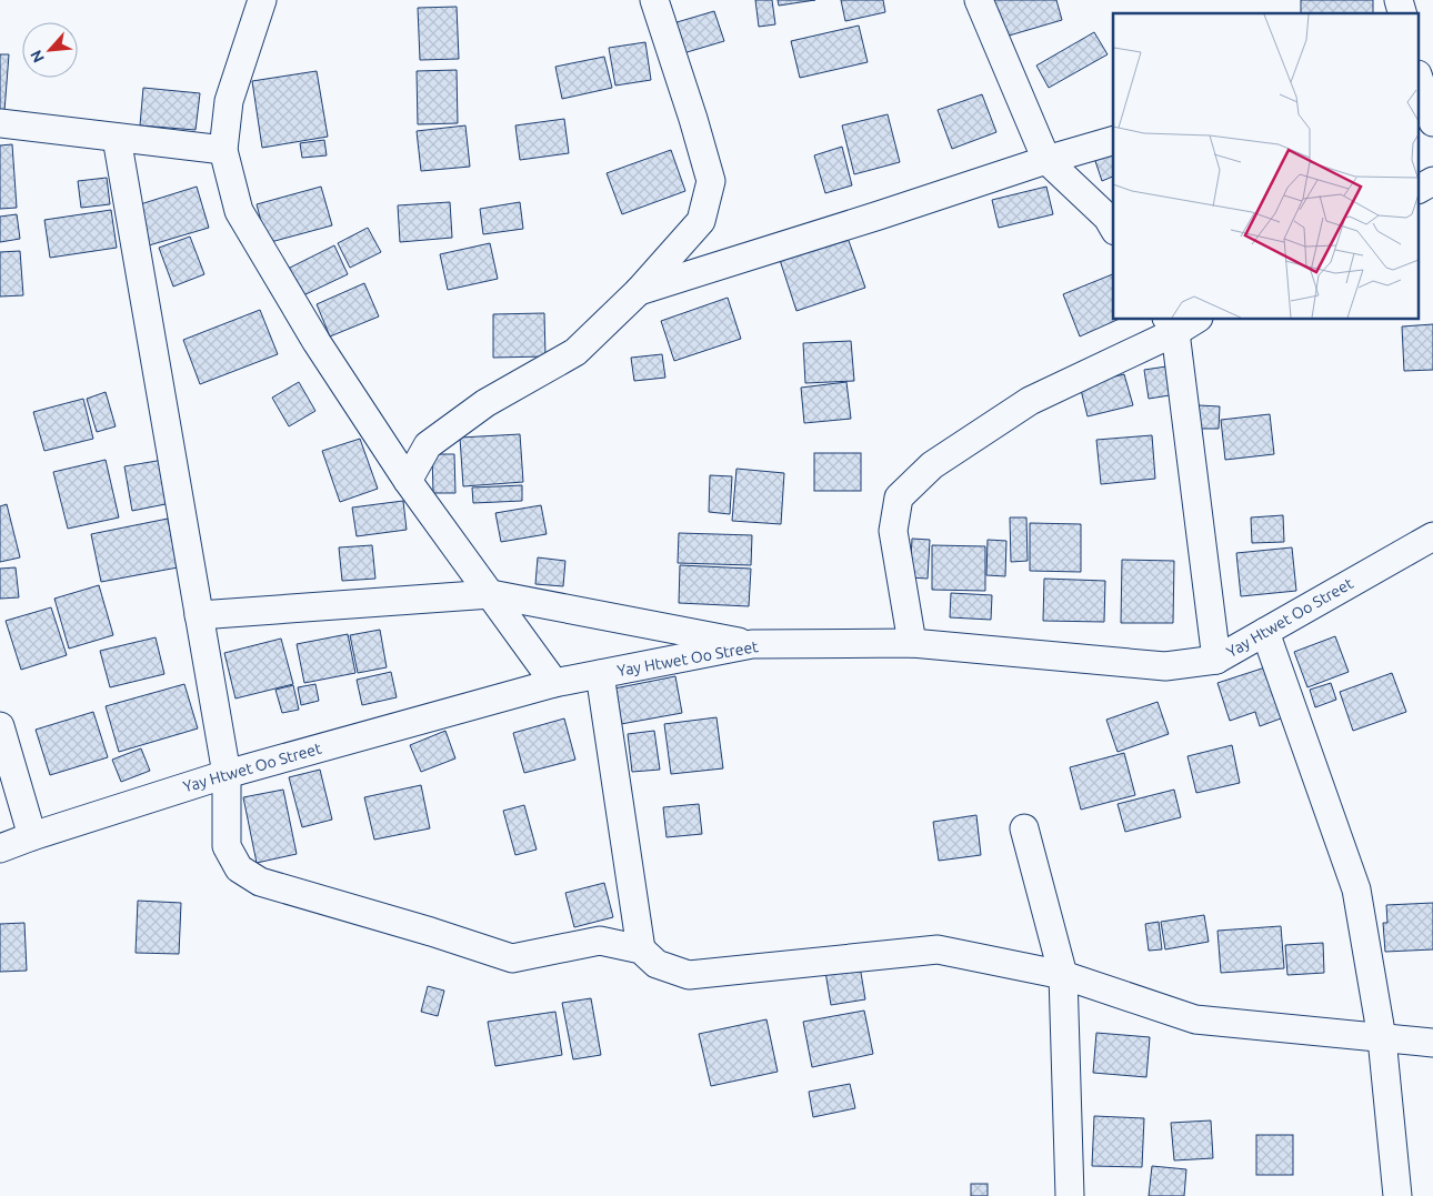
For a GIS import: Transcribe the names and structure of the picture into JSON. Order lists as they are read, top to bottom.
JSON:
{
  "streets": {
    "street": ["Yay Htwet Oo Street"]
  },
  "north": "bottom left"
}
